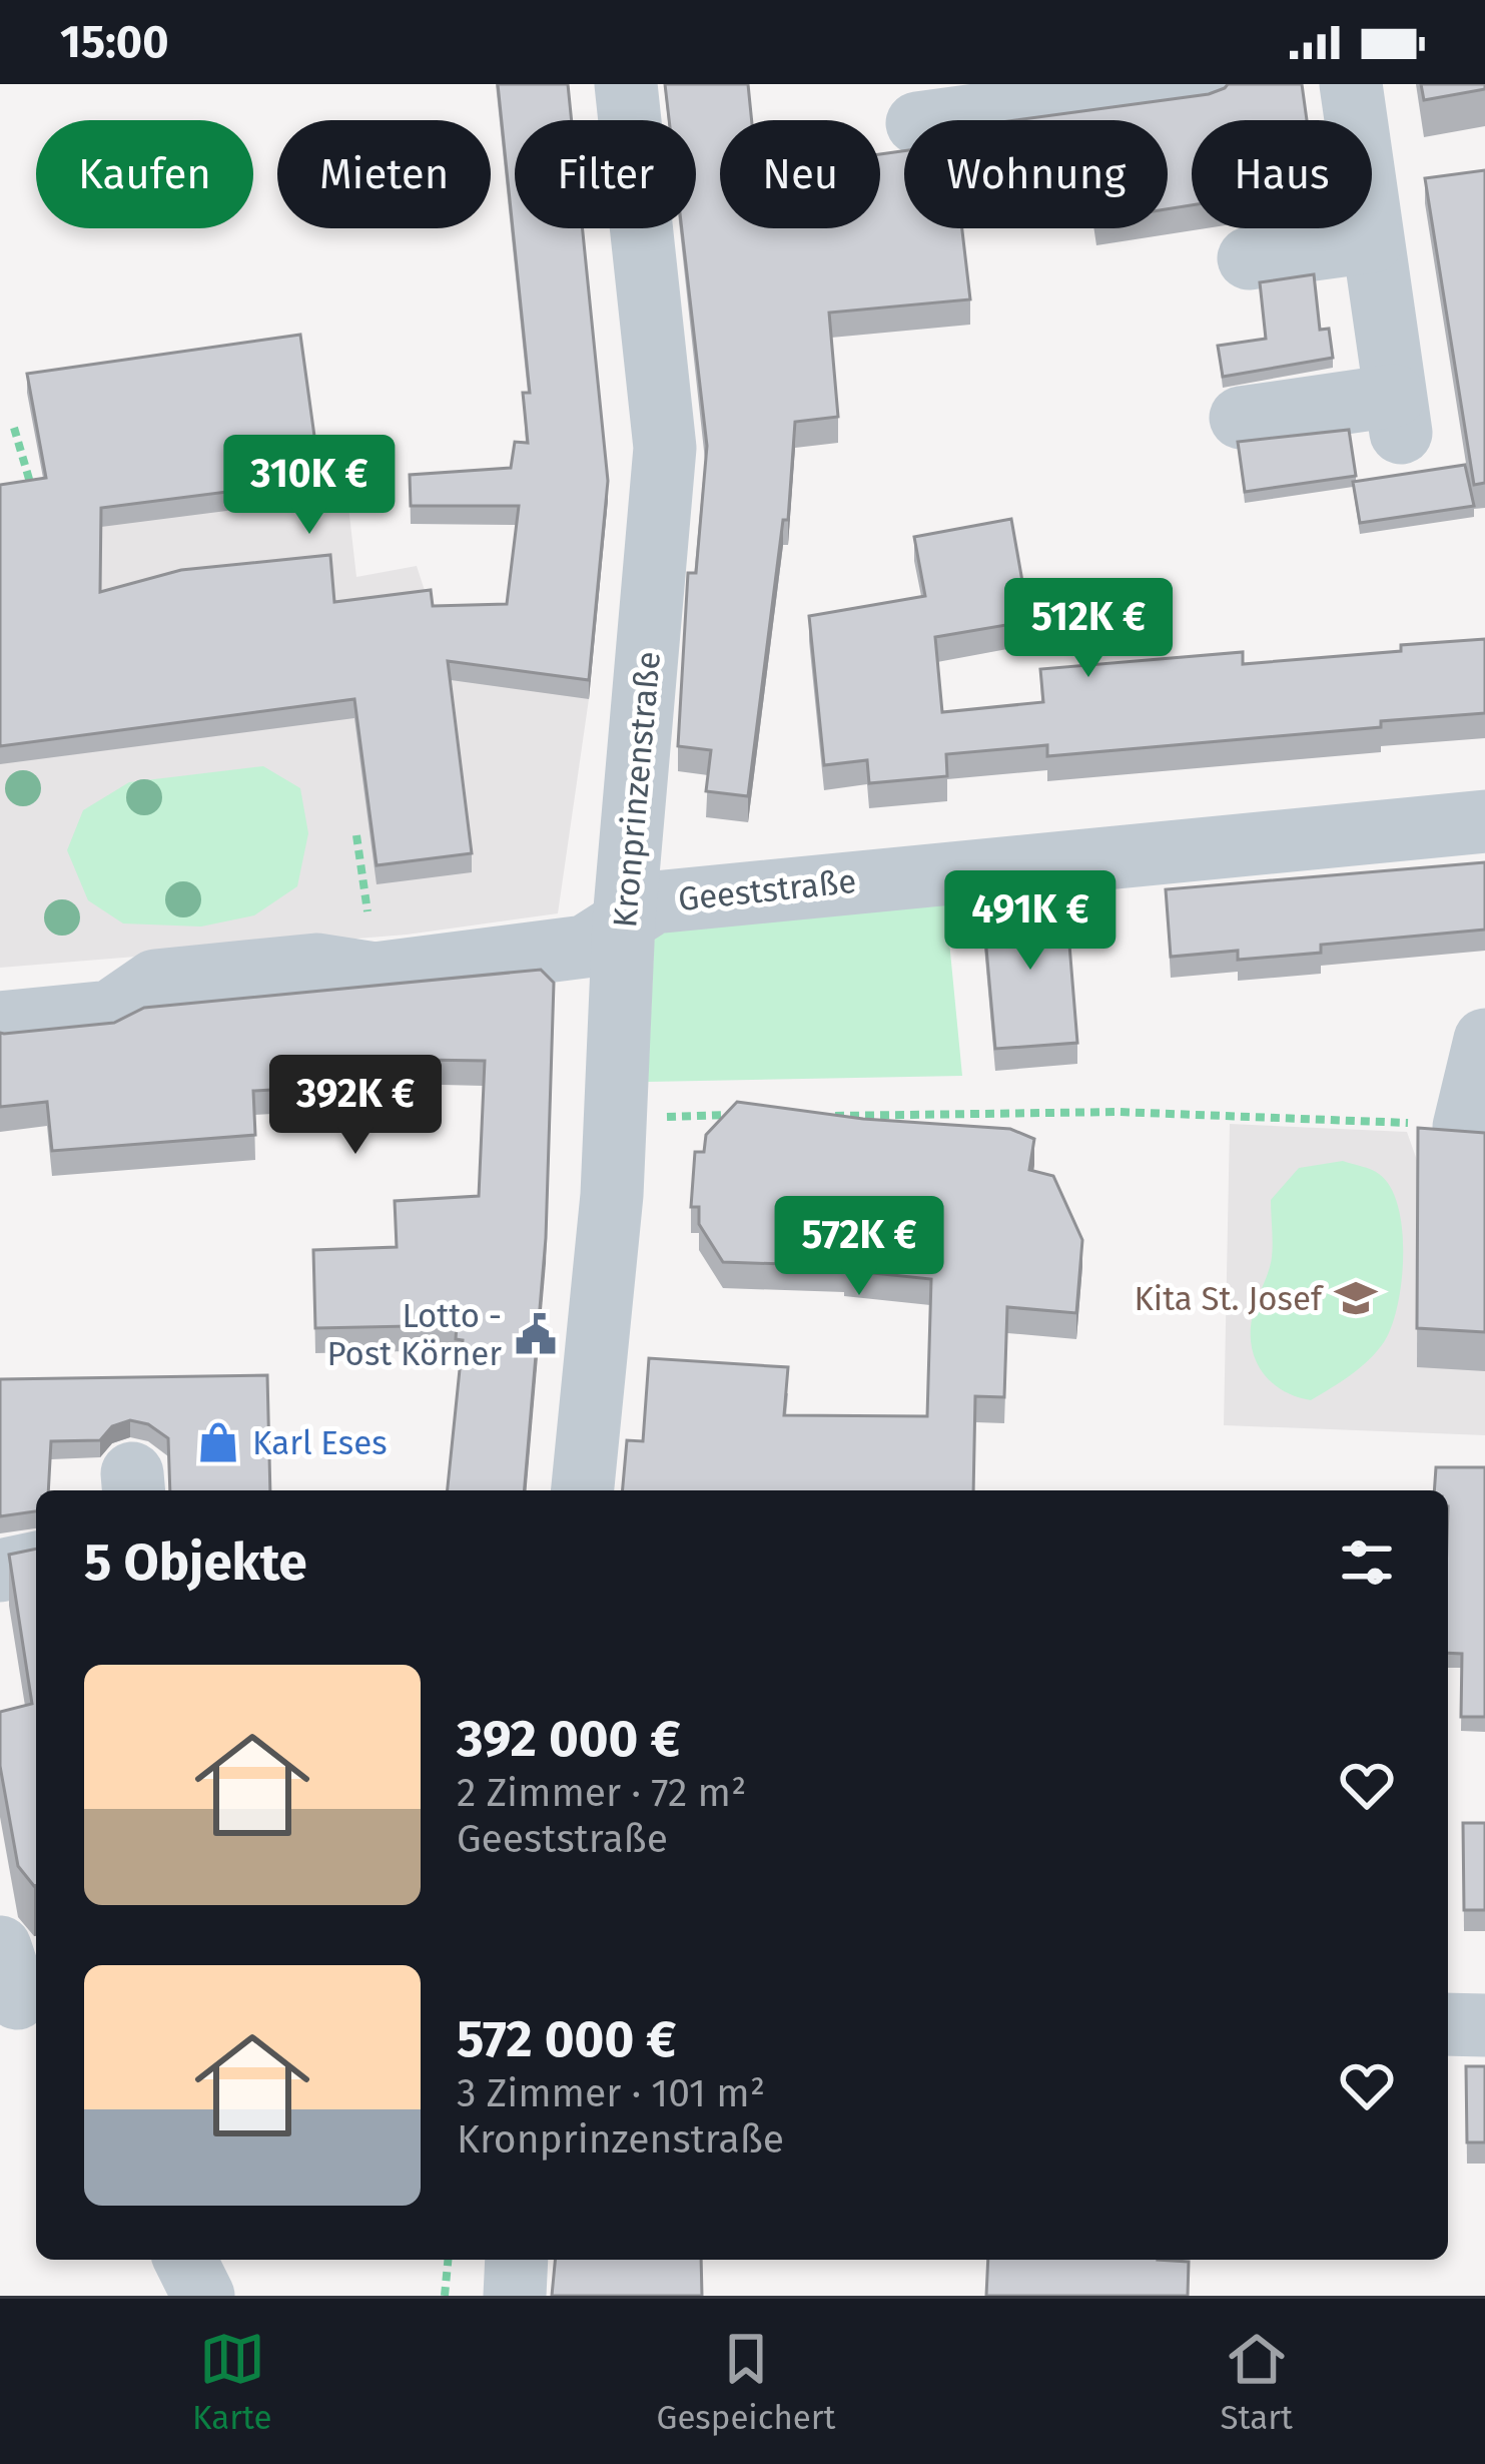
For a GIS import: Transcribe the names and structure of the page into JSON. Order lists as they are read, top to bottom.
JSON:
{
  "streets": {
    "street": ["Kronprinzenstraße", "Geeststraße"]
  },
  "crossings": [
    ["Kronprinzenstraße", "Geeststraße"]
  ],
  "places": {
    "school or university": ["Kita St. Josef"],
    "public building": ["Lotto - Post Körner"],
    "shop": ["Karl Eses"]
  },
  "page": {
    "status": "15:00",
    "chip": [
      "Kaufen",
      "Mieten",
      "Filter",
      "Neu",
      "Wohnung",
      "Haus"
    ],
    "price": [
      "310K €",
      "512K €",
      "491K €",
      "392K €",
      "572K €"
    ],
    "heading": "5 Objekte",
    "list": [
      {
        "name": "392 000 €",
        "note": "2 Zimmer · 72 m² · Geeststraße"
      },
      {
        "name": "572 000 €",
        "note": "3 Zimmer · 101 m² · Kronprinzenstraße"
      }
    ],
    "tabs": ["Karte", "Gespeichert", "Start"]
  }
}
